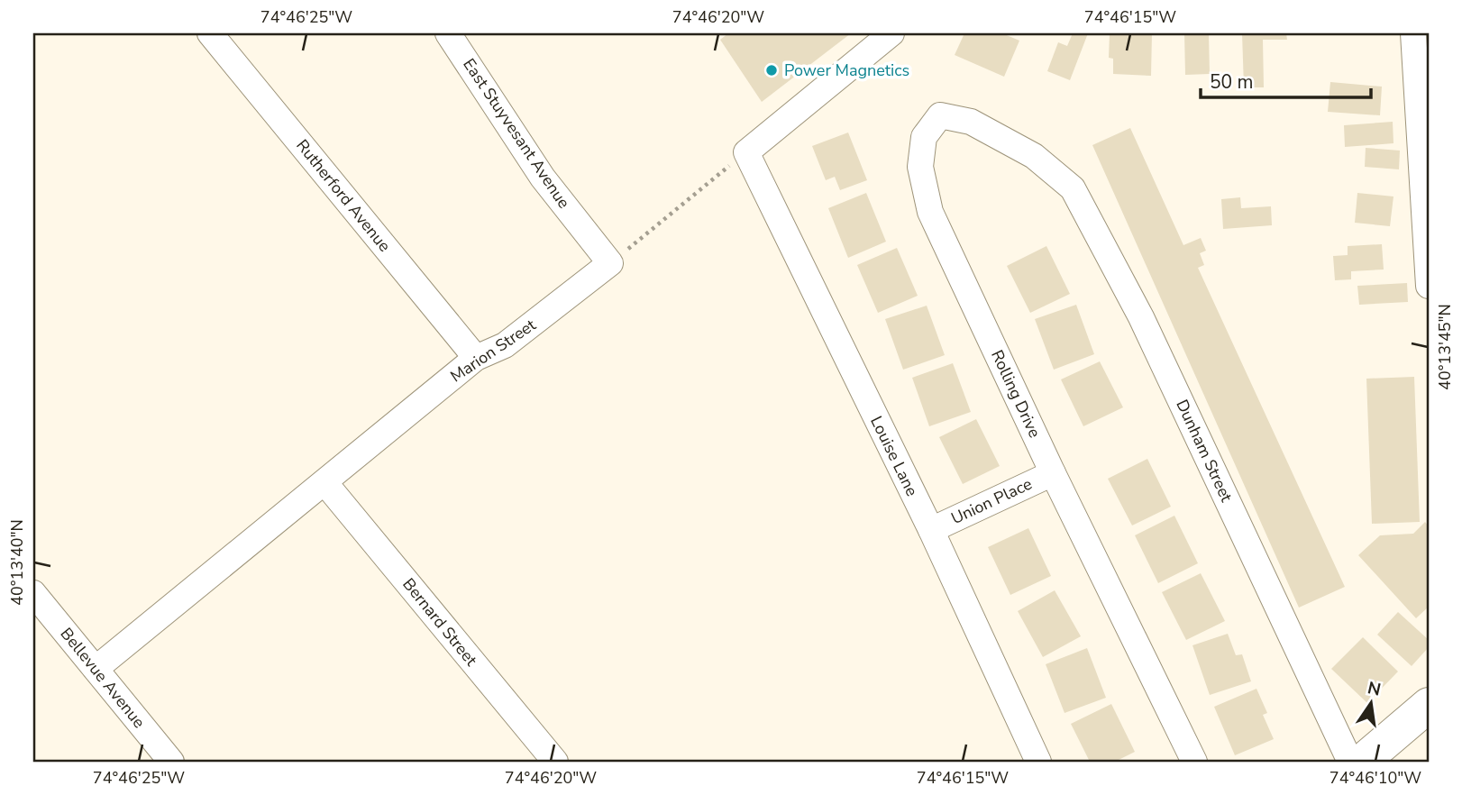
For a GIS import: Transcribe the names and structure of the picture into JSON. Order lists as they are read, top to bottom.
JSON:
{
  "streets": {
    "street": [
      "East Stuyvesant Avenue",
      "Rutherford Avenue",
      "Marion Street",
      "Rolling Drive",
      "Dunham Street",
      "Louise Lane",
      "Union Place",
      "Bernard Street",
      "Bellevue Avenue"
    ]
  },
  "crossings": [
    ["East Stuyvesant Avenue", "Marion Street"],
    ["Rutherford Avenue", "Marion Street"],
    ["Marion Street", "Bernard Street"],
    ["Marion Street", "Bellevue Avenue"],
    ["Rolling Drive", "Dunham Street"],
    ["Rolling Drive", "Union Place"],
    ["Louise Lane", "Union Place"]
  ],
  "places": ["Power Magnetics"],
  "scale_bar": "50 m",
  "north": "top",
  "coordinates": [
    "74°46'25\"W",
    "74°46'20\"W",
    "74°46'15\"W",
    "40°13'45\"N",
    "40°13'40\"N",
    "74°46'10\"W"
  ]
}
